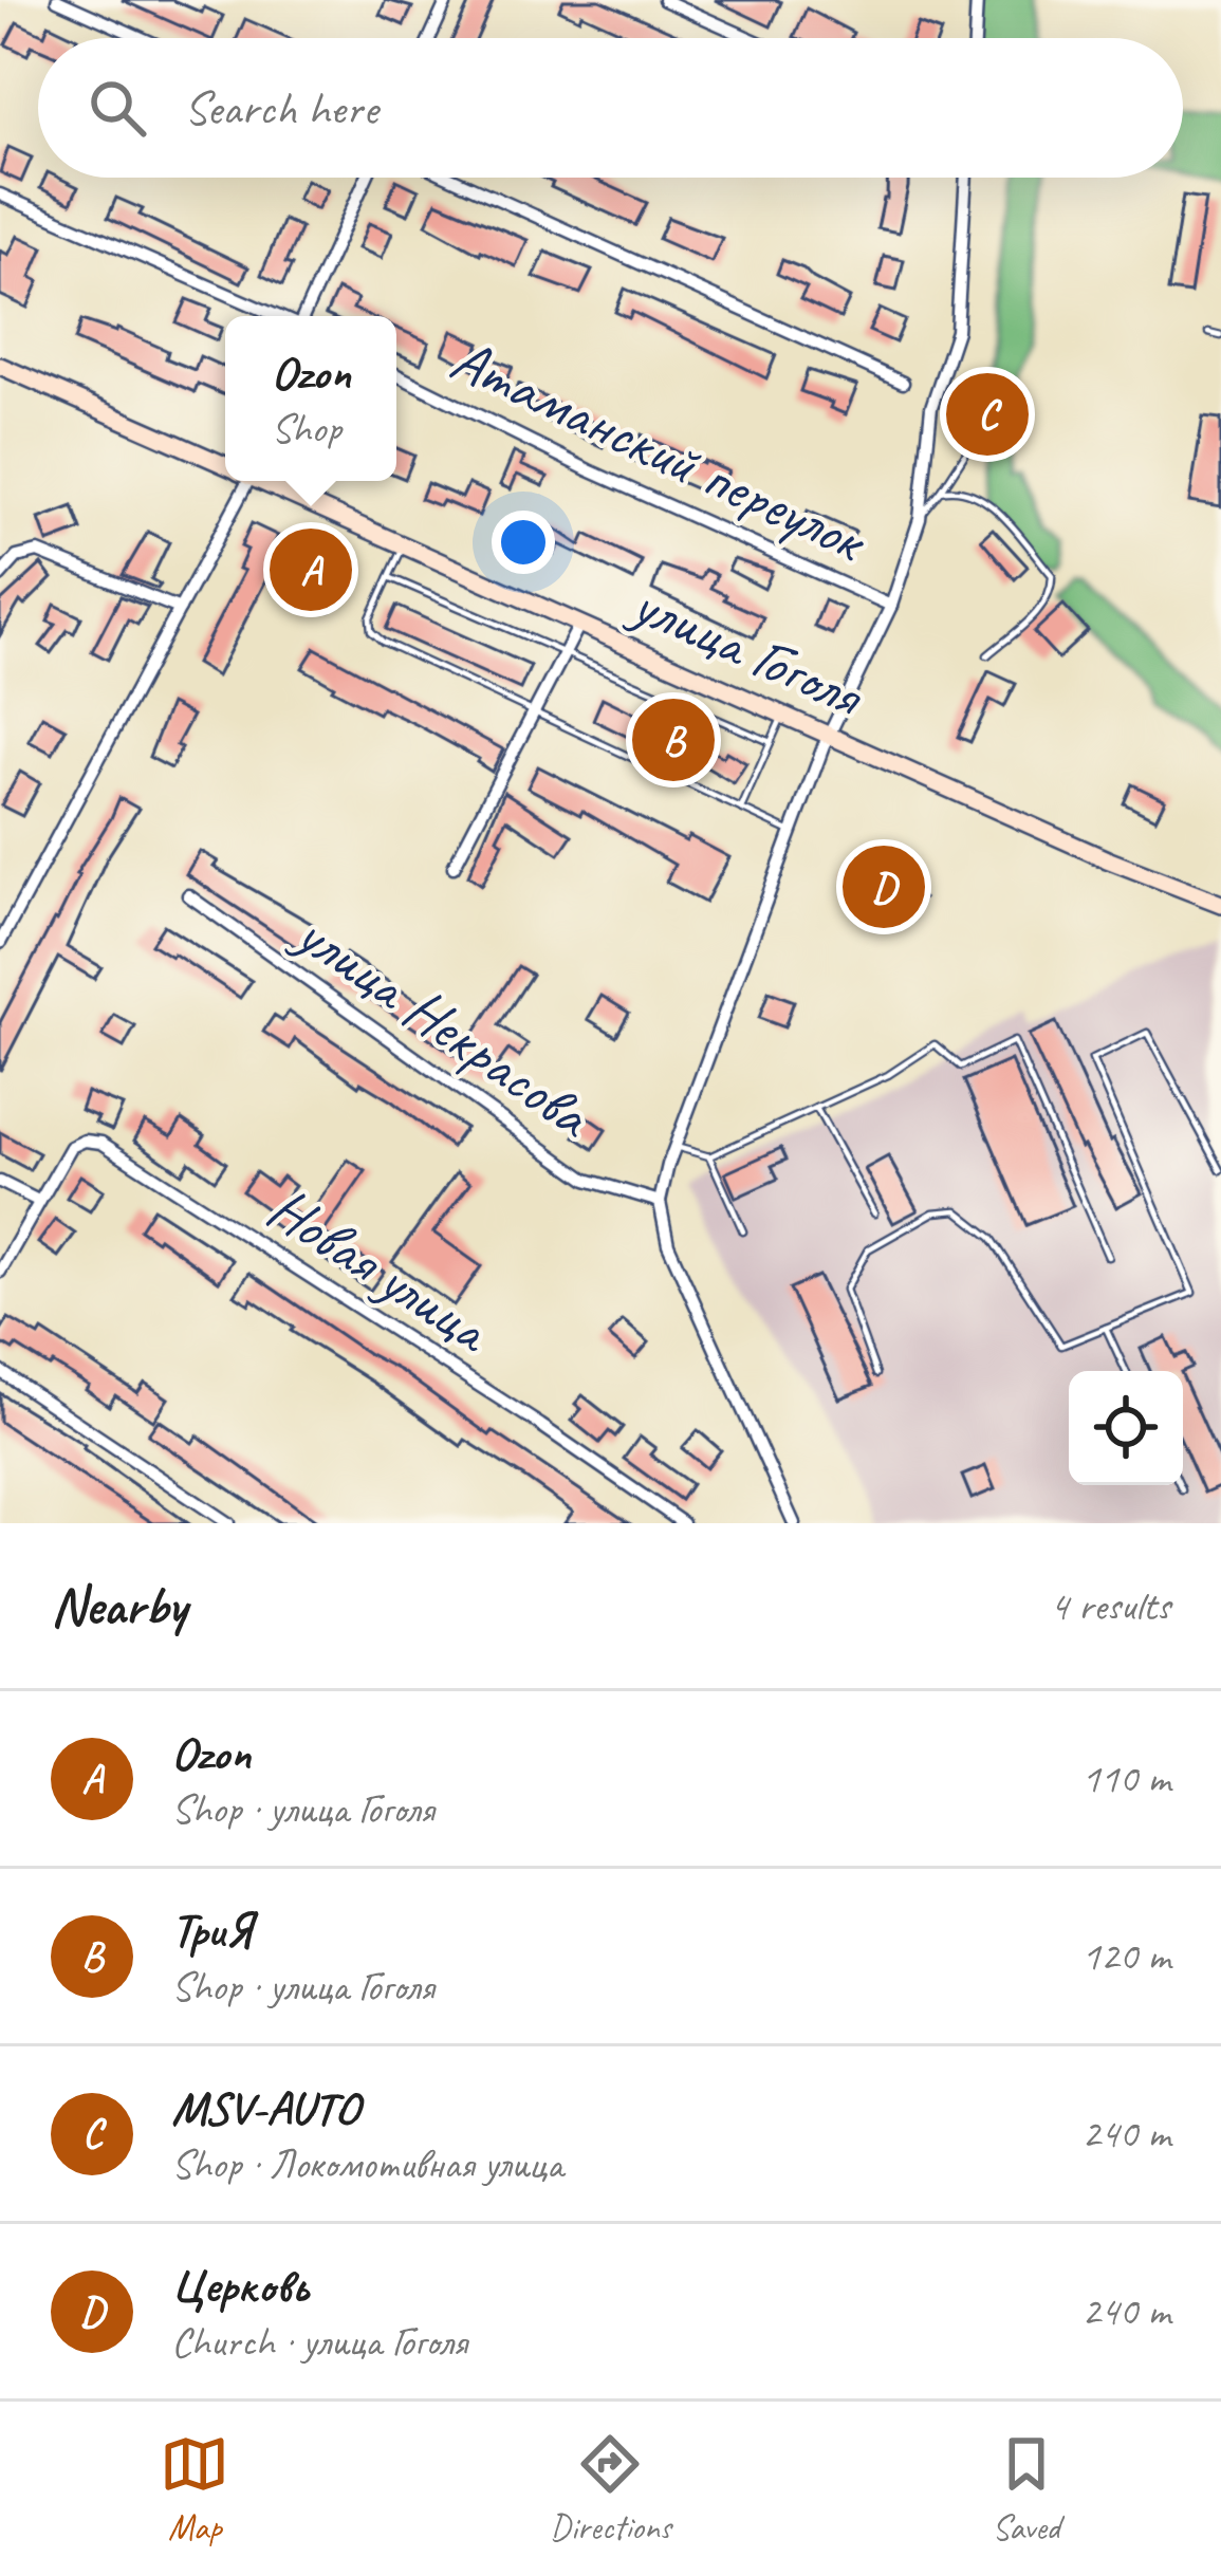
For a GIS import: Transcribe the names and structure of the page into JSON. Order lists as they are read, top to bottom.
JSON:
{
  "streets": {
    "main road": ["улица Гоголя"],
    "street": ["Атаманский переулок", "улица Некрасова", "Новая улица"]
  },
  "page": {
    "search": "Search here",
    "popup": ["Ozon", "Shop"],
    "pins": [
      "C",
      "A",
      "B",
      "D"
    ],
    "heading": ["Nearby", "4 results"],
    "list": [
      {
        "mark": "A",
        "name": "Ozon",
        "note": "Shop · улица Гоголя",
        "value": "110 m"
      },
      {
        "mark": "B",
        "name": "ТриЯ",
        "note": "Shop · улица Гоголя",
        "value": "120 m"
      },
      {
        "mark": "C",
        "name": "MSV-AUTO",
        "note": "Shop · Локомотивная улица",
        "value": "240 m"
      },
      {
        "mark": "D",
        "name": "Церковь",
        "note": "Church · улица Гоголя",
        "value": "240 m"
      }
    ],
    "nav": ["Map", "Directions", "Saved"]
  }
}
